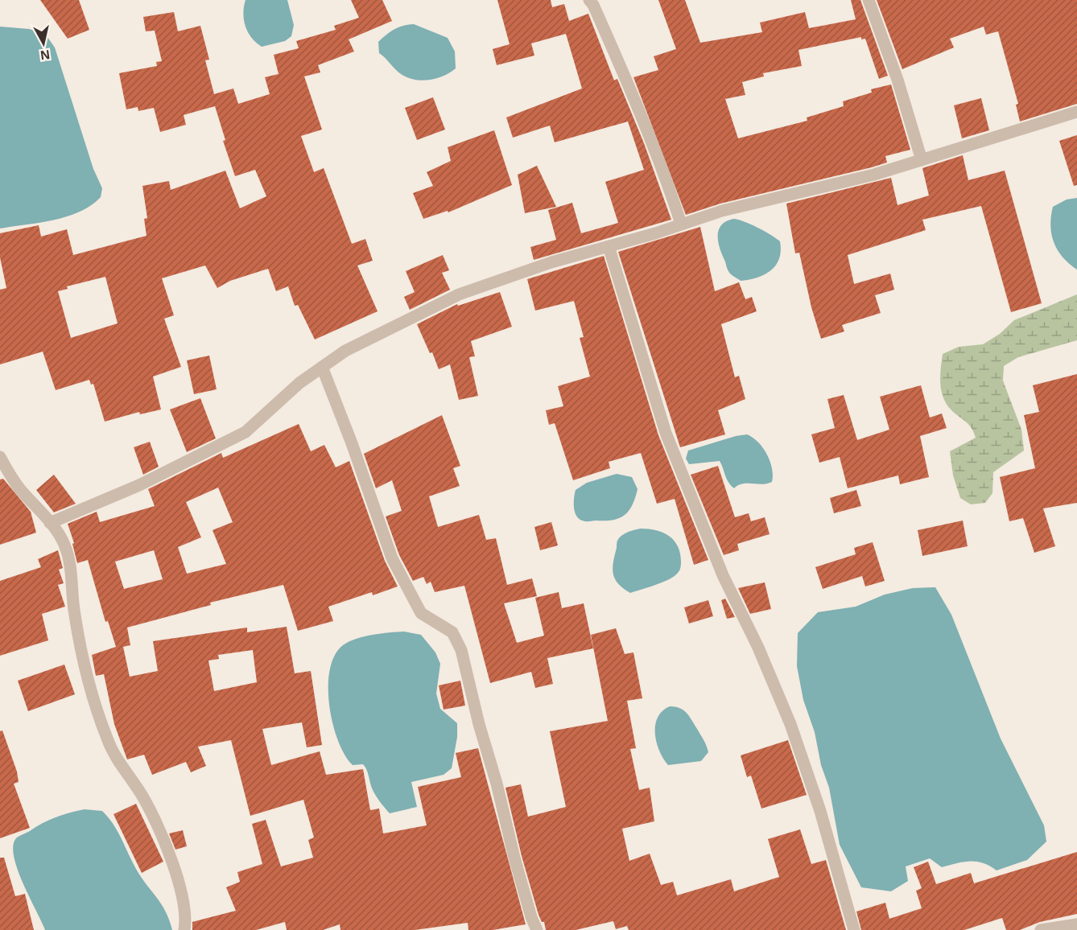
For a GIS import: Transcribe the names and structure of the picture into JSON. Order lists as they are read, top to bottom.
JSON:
{
  "north": "bottom"
}
